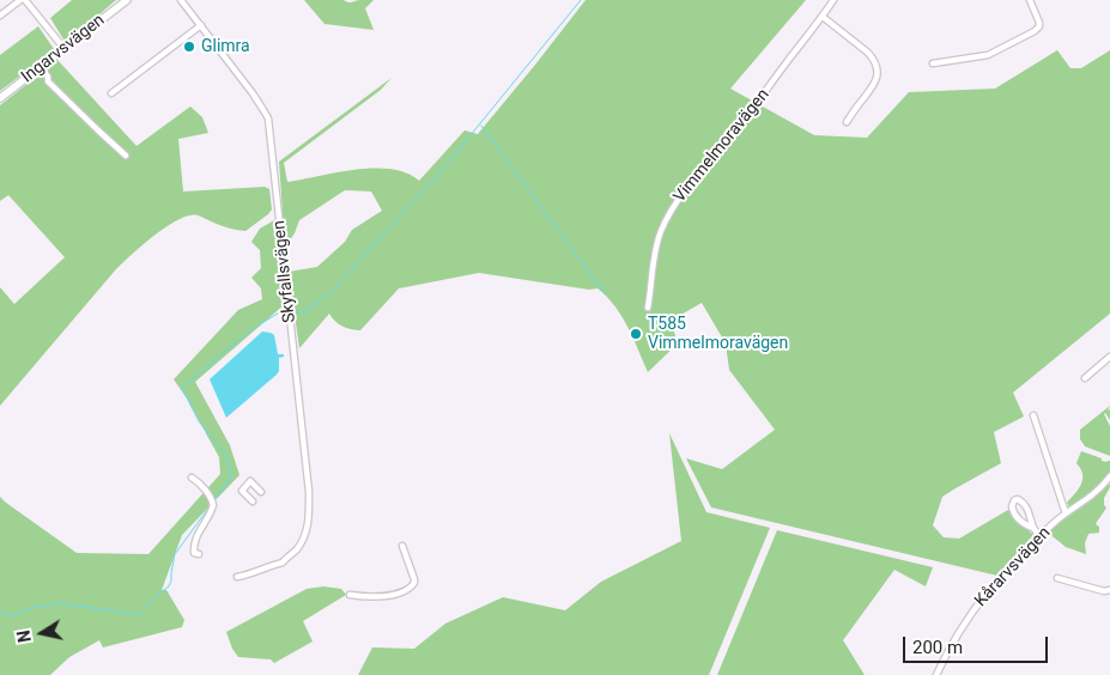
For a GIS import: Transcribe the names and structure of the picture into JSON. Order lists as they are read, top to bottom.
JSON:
{
  "streets": {
    "street": [
      "Ingarvsvägen",
      "Vimmelmoravägen",
      "Skyfallsvägen",
      "Kårarvsvägen"
    ]
  },
  "places": ["Glimra", "T585 Vimmelmoravägen"],
  "scale_bar": "200 m",
  "north": "left"
}
